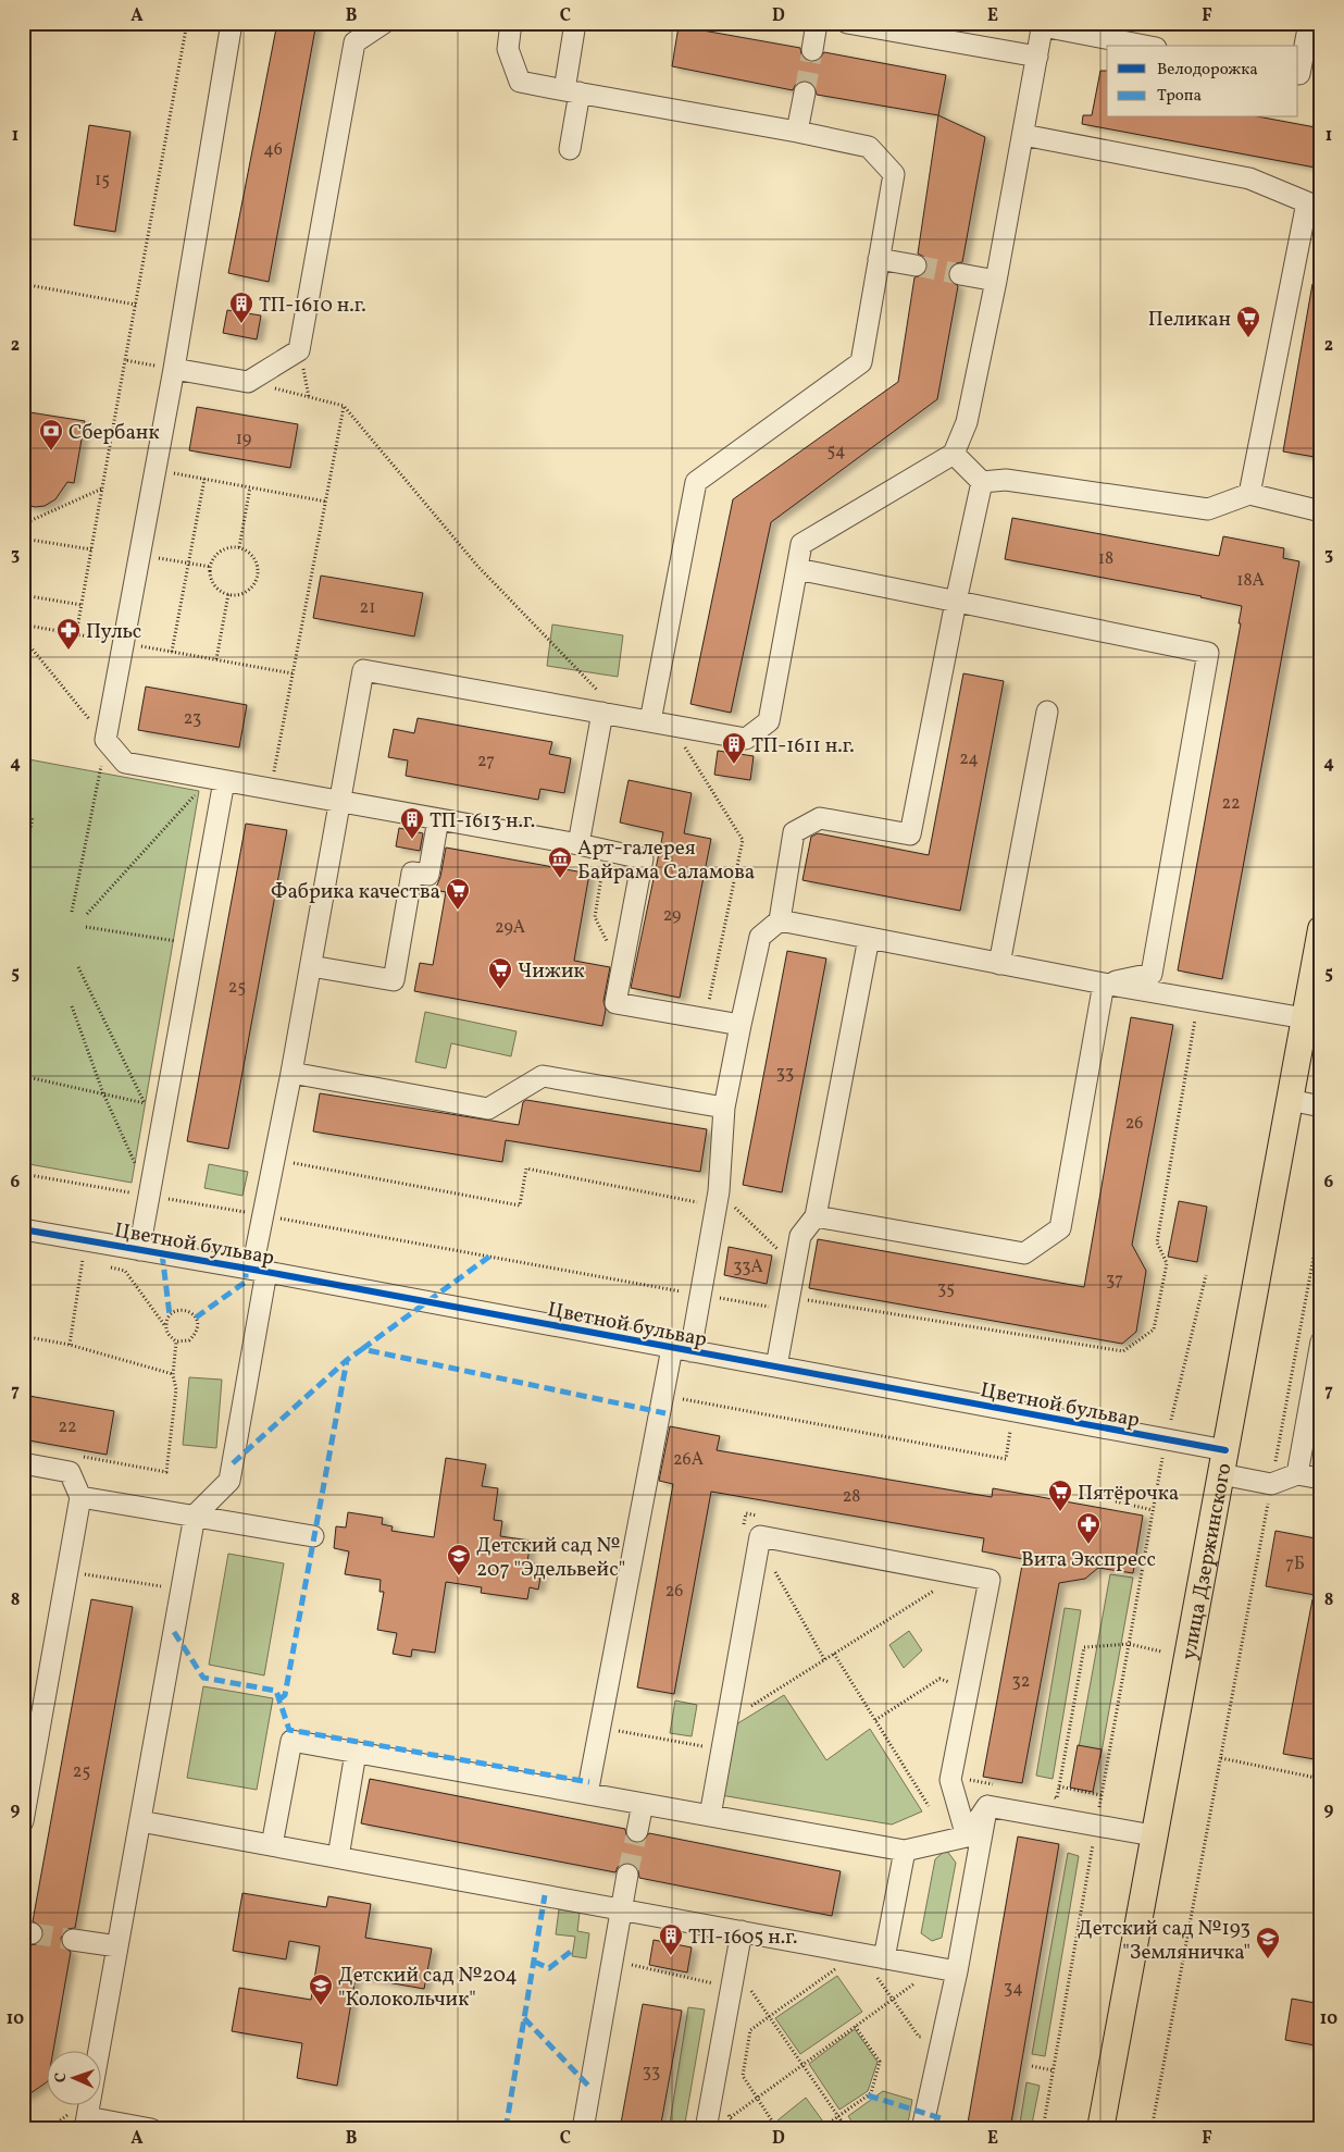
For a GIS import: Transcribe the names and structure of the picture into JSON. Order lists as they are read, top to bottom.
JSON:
{
  "streets": {
    "main road": ["улица Дзержинского"],
    "street": ["Цветной бульвар"]
  },
  "crossings": [
    ["Цветной бульвар", "улица Дзержинского"]
  ],
  "places": {
    "building": [
      "ТП-1610 н.г.",
      "ТП-1611 н.г.",
      "ТП-1613 н.г.",
      "ТП-1605 н.г."
    ],
    "supermarket": [
      "Пеликан",
      "Фабрика качества",
      "Чижик",
      "Пятёрочка"
    ],
    "bank": ["Сбербанк"],
    "pharmacy": ["Пульс", "Вита Экспресс"],
    "museum": ["Арт-галерея Байрама Саламова"],
    "school or university": ["Детский сад № 207 \"Эдельвейс\"", "Детский сад №193 \"Земляничка\"", "Детский сад №204 \"Колокольчик\""]
  },
  "house_numbers": [
    "46",
    "15",
    "19",
    "54",
    "18",
    "18А",
    "21",
    "23",
    "24",
    "27",
    "22",
    "29",
    "29А",
    "25",
    "33",
    "26",
    "33А",
    "37",
    "35",
    "22",
    "26А",
    "28",
    "7Б",
    "26",
    "32",
    "25",
    "34",
    "33"
  ],
  "legend": ["Велодорожка", "Тропа"],
  "north": "left",
  "grid": {
    "columns": [
      "A",
      "B",
      "C",
      "D",
      "E",
      "F"
    ],
    "rows": [
      "1",
      "2",
      "3",
      "4",
      "5",
      "6",
      "7",
      "8",
      "9",
      "10"
    ]
  }
}
